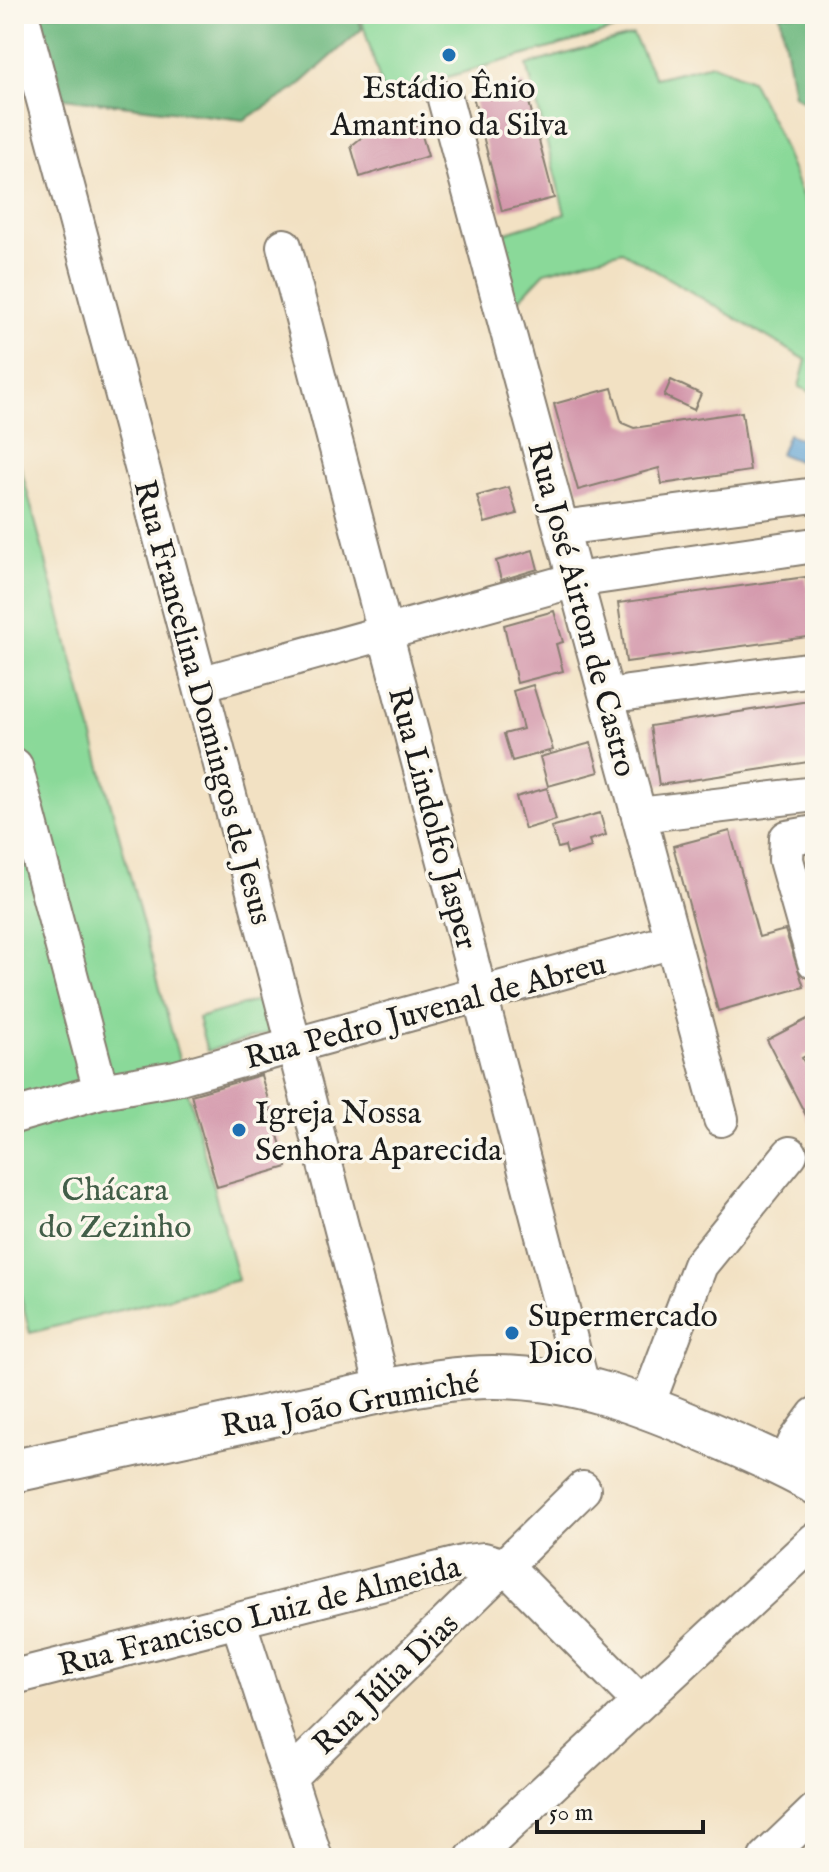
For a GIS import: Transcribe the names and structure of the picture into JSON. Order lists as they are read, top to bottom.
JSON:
{
  "streets": {
    "main road": ["Rua João Grumiché"],
    "street": [
      "Rua José Airton de Castro",
      "Rua Francelina Domingos de Jesus",
      "Rua Lindolfo Jasper",
      "Rua Pedro Juvenal de Abreu",
      "Rua Francisco Luiz de Almeida",
      "Rua Júlia Dias"
    ]
  },
  "crossings": [
    ["Rua José Airton de Castro", "Rua Pedro Juvenal de Abreu"],
    ["Rua Francelina Domingos de Jesus", "Rua Pedro Juvenal de Abreu"],
    ["Rua Francelina Domingos de Jesus", "Rua João Grumiché"],
    ["Rua Lindolfo Jasper", "Rua Pedro Juvenal de Abreu"],
    ["Rua Lindolfo Jasper", "Rua João Grumiché"],
    ["Rua Francisco Luiz de Almeida", "Rua Júlia Dias"]
  ],
  "parks": ["Chácara do Zezinho"],
  "places": ["Estádio Ênio Amantino da Silva", "Igreja Nossa Senhora Aparecida", "Supermercado Dico"],
  "scale_bar": "50 m"
}
